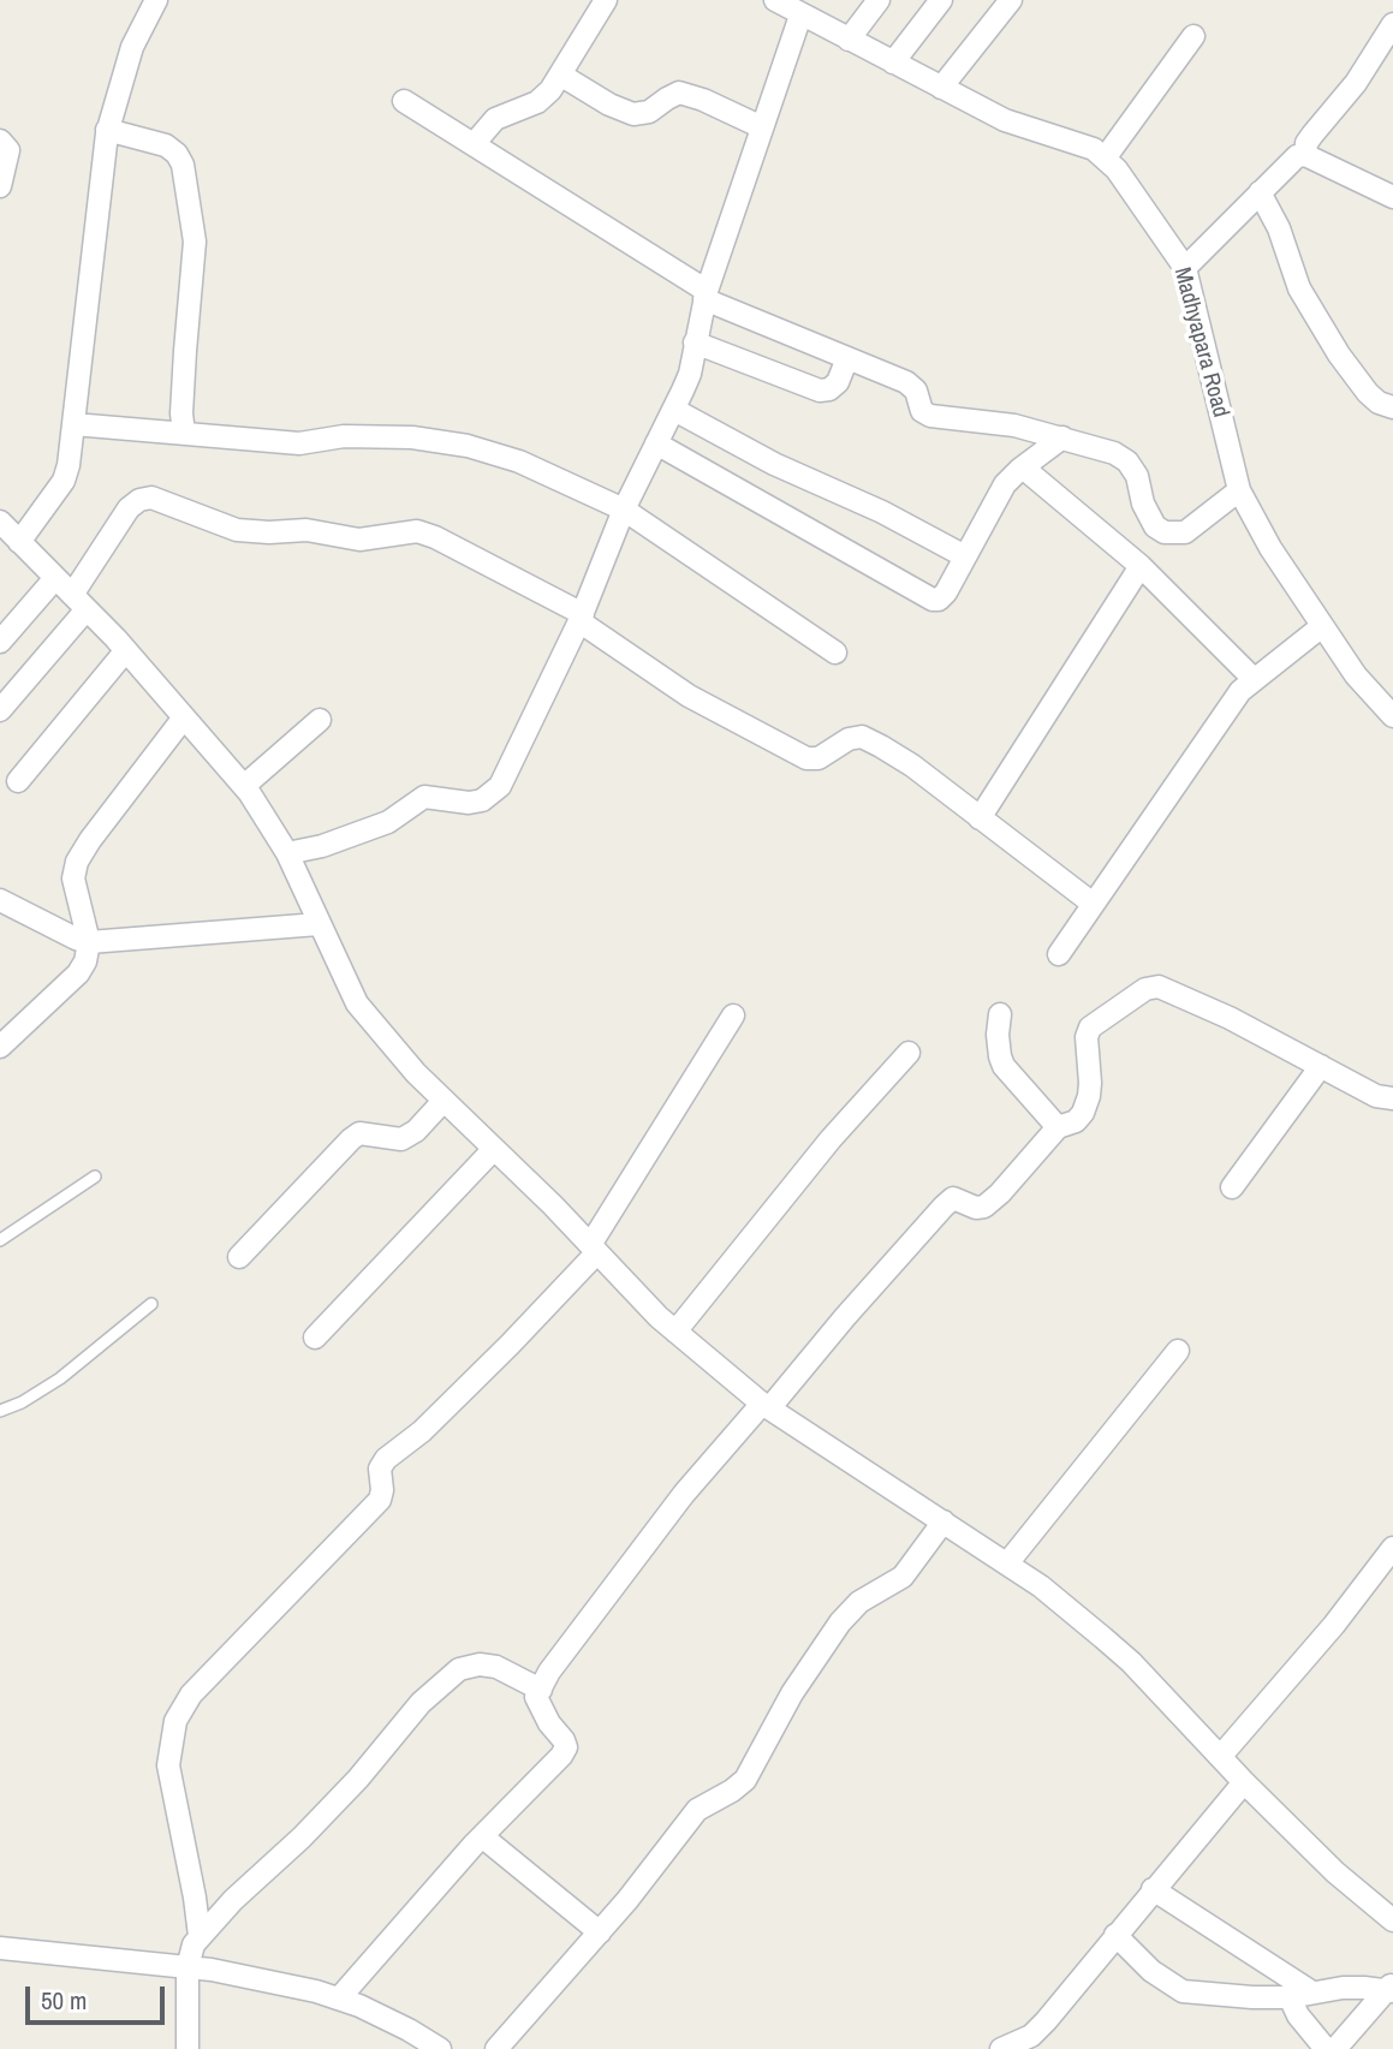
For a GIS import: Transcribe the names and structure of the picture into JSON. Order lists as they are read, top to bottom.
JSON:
{
  "streets": {
    "street": ["Madhyapara Road"]
  },
  "scale_bar": "50 m"
}
